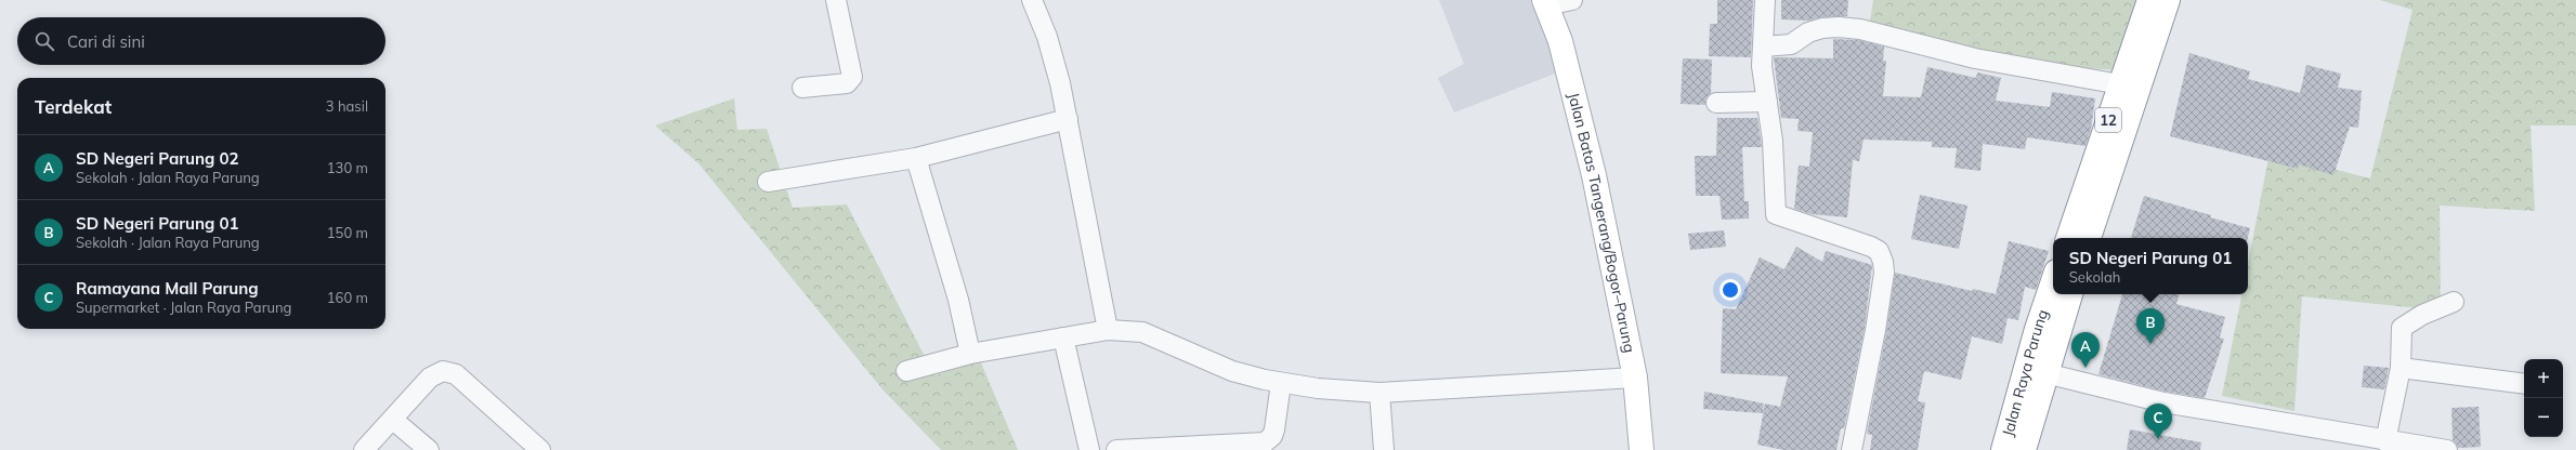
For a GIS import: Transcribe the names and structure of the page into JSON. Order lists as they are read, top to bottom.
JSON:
{
  "streets": {
    "main road": ["12", "Jalan Batas Tangerang/Bogor–Parung", "Jalan Raya Parung"]
  },
  "page": {
    "search": "Cari di sini",
    "heading": ["Terdekat", "3 hasil"],
    "list": [
      {
        "mark": "A",
        "name": "SD Negeri Parung 02",
        "note": "Sekolah · Jalan Raya Parung",
        "value": "130 m"
      },
      {
        "mark": "B",
        "name": "SD Negeri Parung 01",
        "note": "Sekolah · Jalan Raya Parung",
        "value": "150 m"
      },
      {
        "mark": "C",
        "name": "Ramayana Mall Parung",
        "note": "Supermarket · Jalan Raya Parung",
        "value": "160 m"
      }
    ],
    "popup": ["SD Negeri Parung 01", "Sekolah"],
    "pins": ["B", "A", "C"],
    "map_buttons": ["+", "−"]
  }
}
